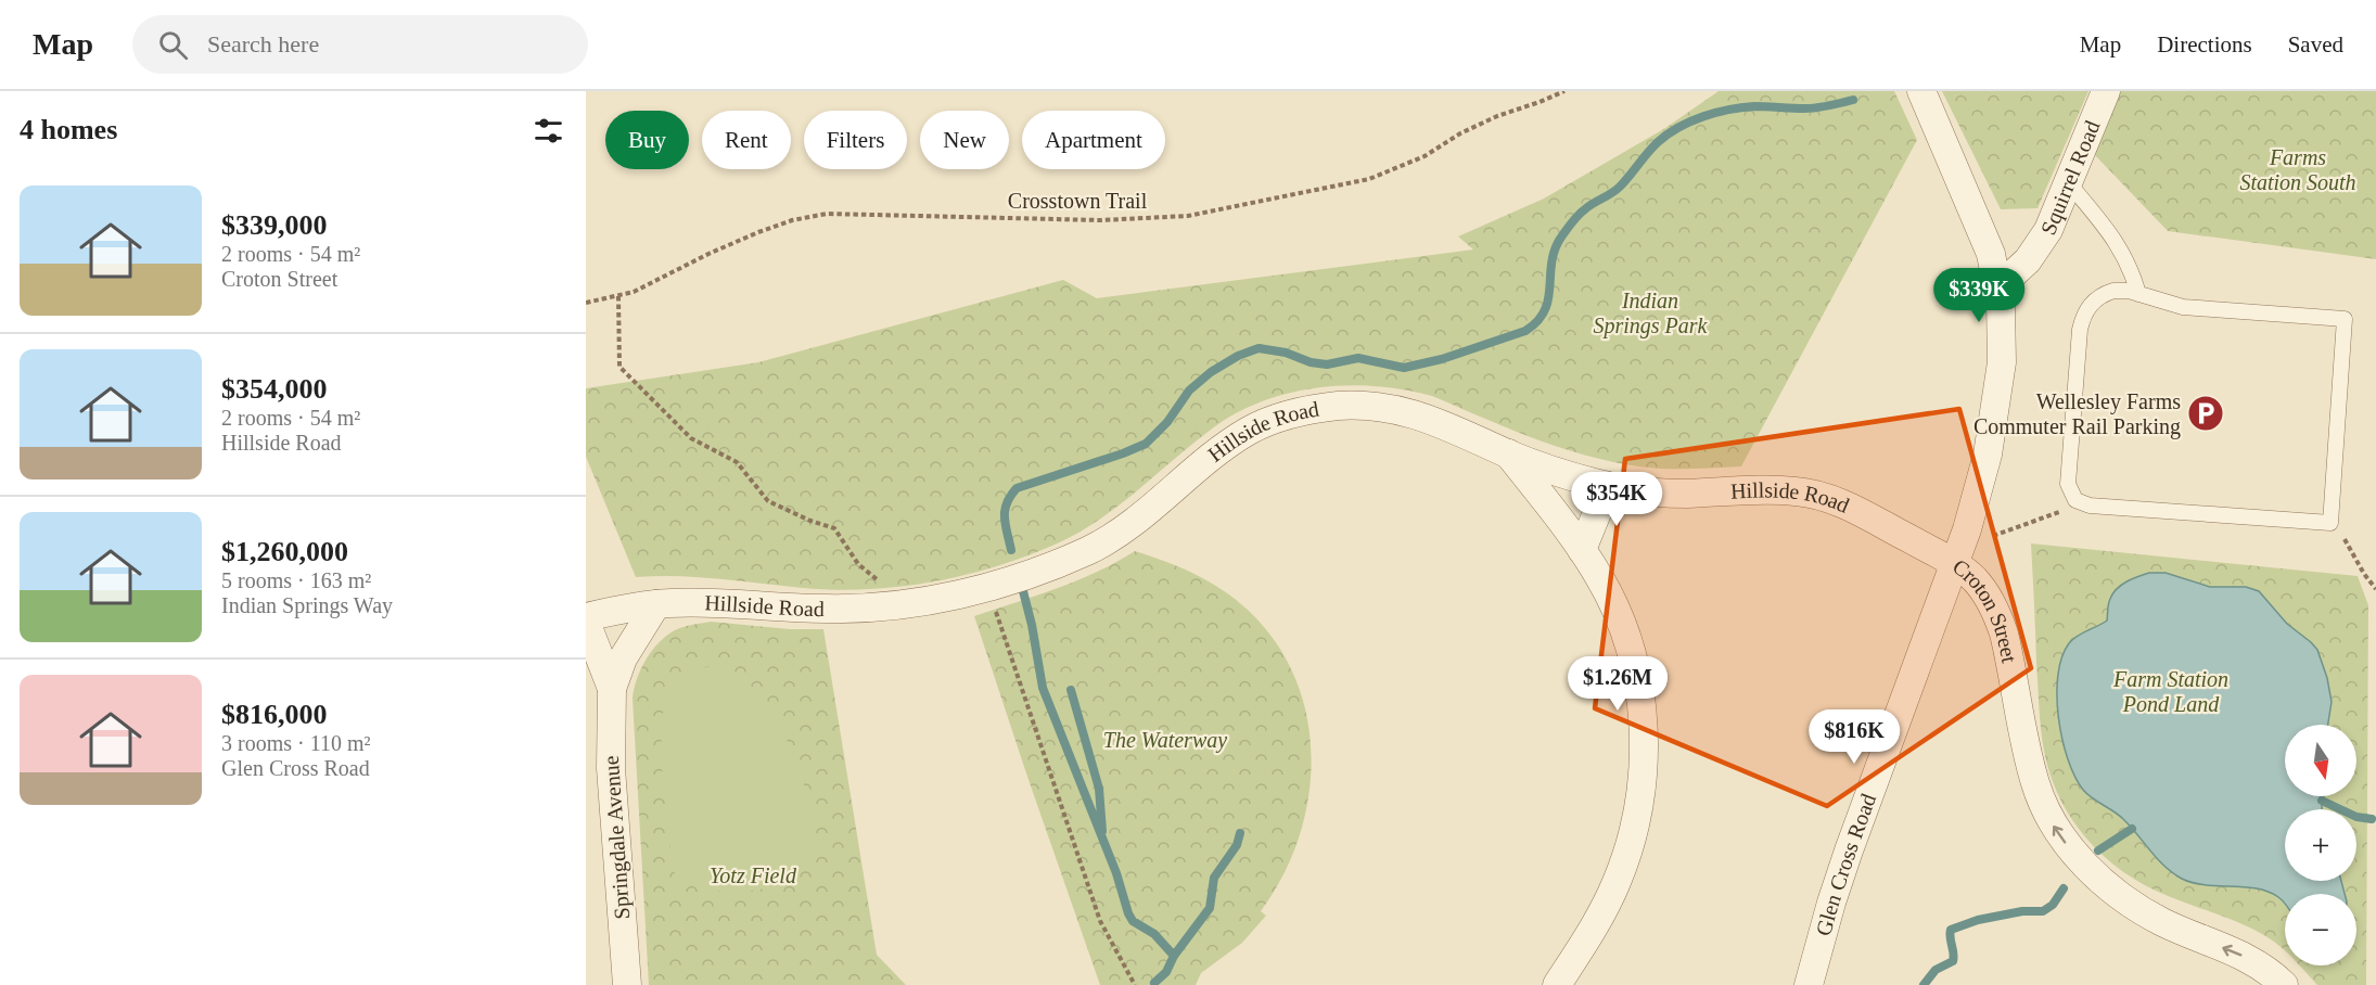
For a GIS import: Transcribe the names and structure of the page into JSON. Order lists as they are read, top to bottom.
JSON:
{
  "streets": {
    "street": [
      "Squirrel Road",
      "Hillside Road",
      "Croton Street",
      "Springdale Avenue",
      "Glen Cross Road"
    ],
    "path": ["Crosstown Trail"]
  },
  "crossings": [
    ["Squirrel Road", "Croton Street"],
    ["Hillside Road", "Croton Street"],
    ["Hillside Road", "Springdale Avenue"],
    ["Hillside Road", "Glen Cross Road"],
    ["Croton Street", "Glen Cross Road"]
  ],
  "one_way": ["Croton Street"],
  "parks": [
    "Farms Station South",
    "Indian Springs Park",
    "Farm Station Pond Land",
    "The Waterway",
    "Yotz Field"
  ],
  "places": {
    "parking": ["Wellesley Farms Commuter Rail Parking"]
  },
  "north": "bottom",
  "page": {
    "header": "Map",
    "search": "Search here",
    "nav": ["Map", "Directions", "Saved"],
    "heading": "4 homes",
    "chip": [
      "Buy",
      "Rent",
      "Filters",
      "New",
      "Apartment"
    ],
    "list": [
      {
        "name": "$339,000",
        "note": "2 rooms · 54 m² · Croton Street"
      },
      {
        "name": "$354,000",
        "note": "2 rooms · 54 m² · Hillside Road"
      },
      {
        "name": "$1,260,000",
        "note": "5 rooms · 163 m² · Indian Springs Way"
      },
      {
        "name": "$816,000",
        "note": "3 rooms · 110 m² · Glen Cross Road"
      }
    ],
    "price": [
      "$339K",
      "$354K",
      "$1.26M",
      "$816K"
    ],
    "map_buttons": ["+", "−"]
  }
}
